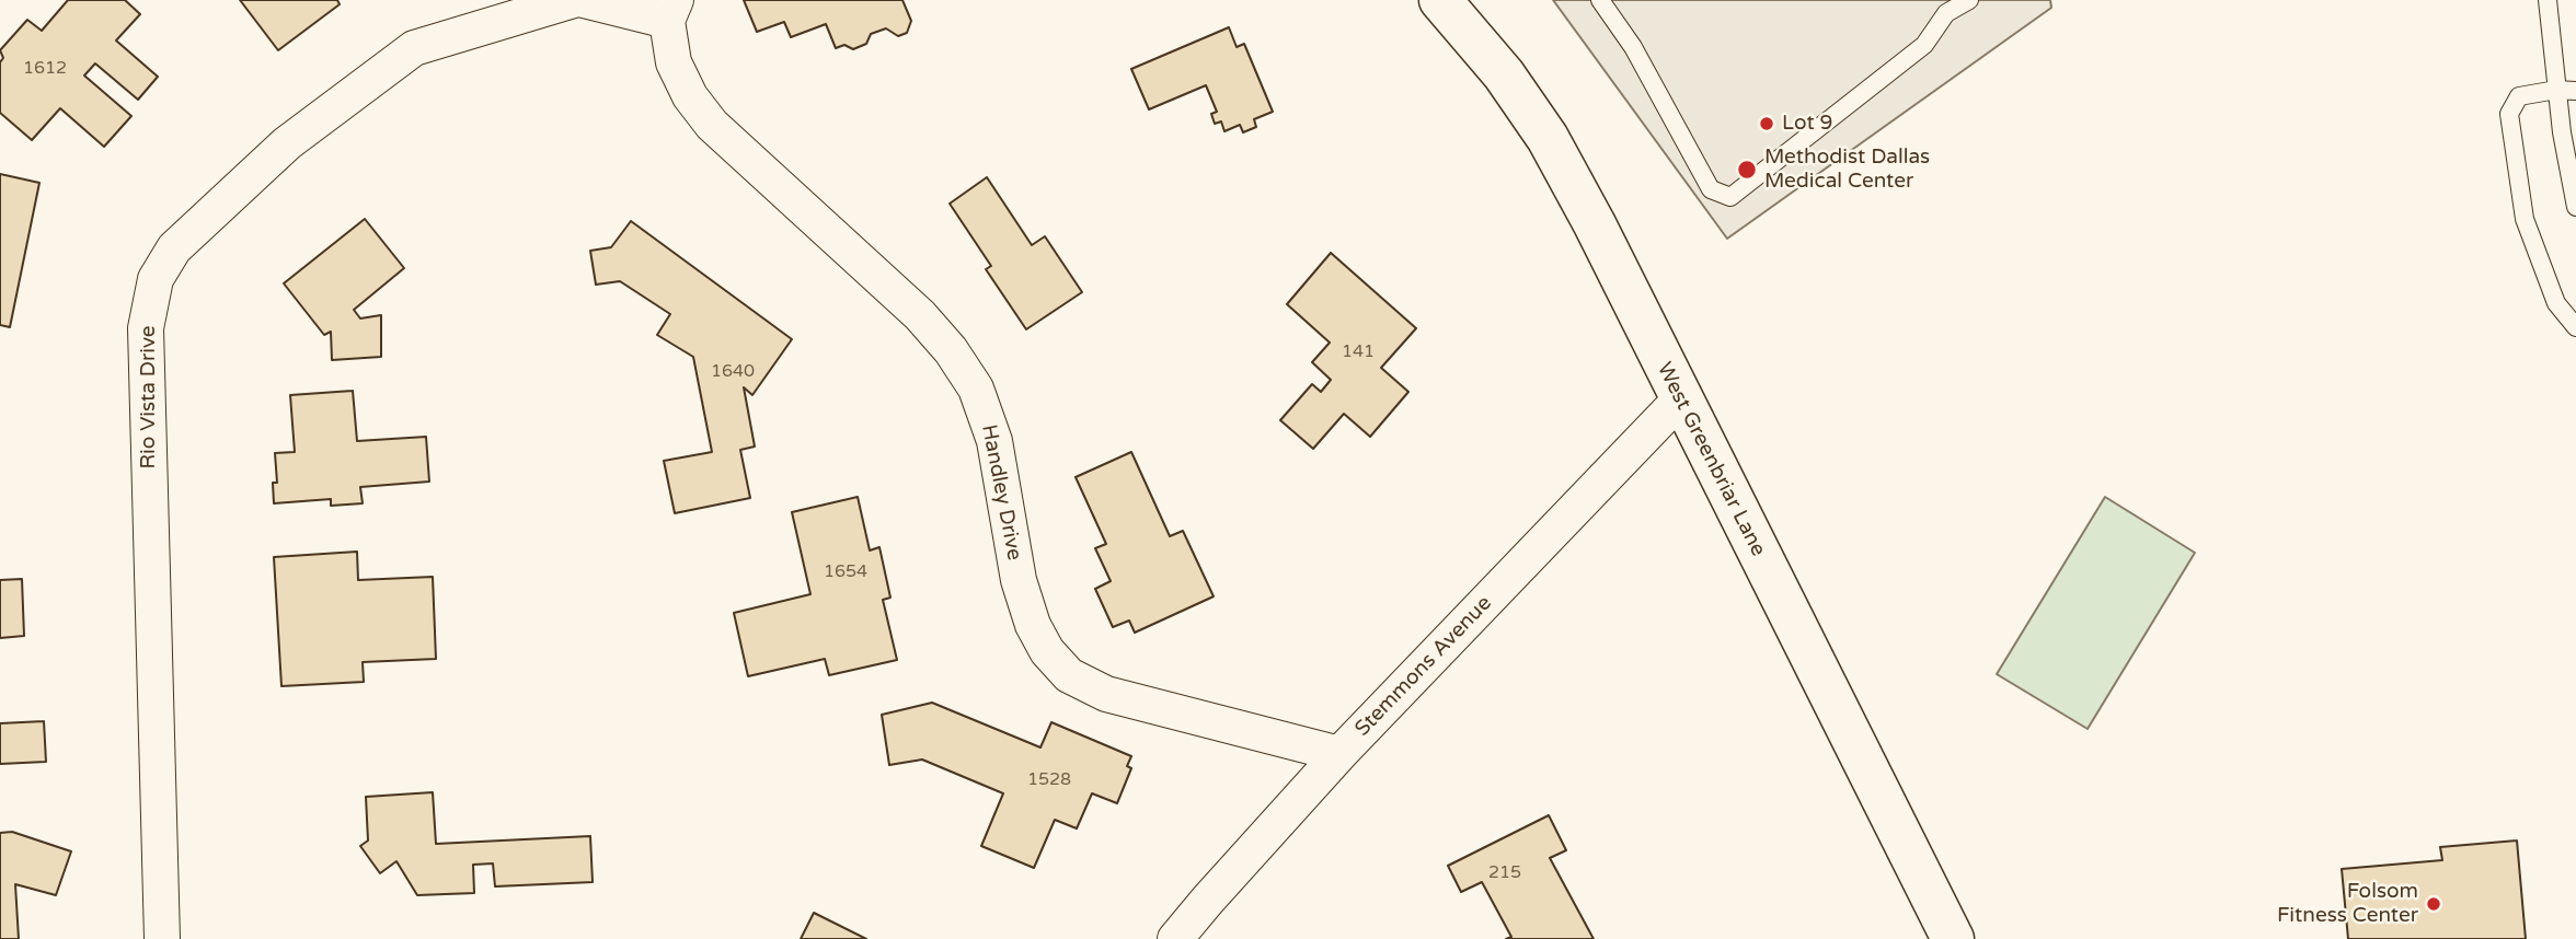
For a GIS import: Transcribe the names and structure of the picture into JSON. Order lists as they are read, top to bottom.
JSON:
{
  "streets": {
    "street": [
      "Rio Vista Drive",
      "West Greenbriar Lane",
      "Handley Drive",
      "Stemmons Avenue"
    ]
  },
  "crossings": [
    ["West Greenbriar Lane", "Stemmons Avenue"],
    ["Handley Drive", "Stemmons Avenue"]
  ],
  "places": ["Lot 9", "Methodist Dallas Medical Center", "Folsom Fitness Center"],
  "house_numbers": [
    "1612",
    "141",
    "1640",
    "1654",
    "1528",
    "215"
  ]
}
